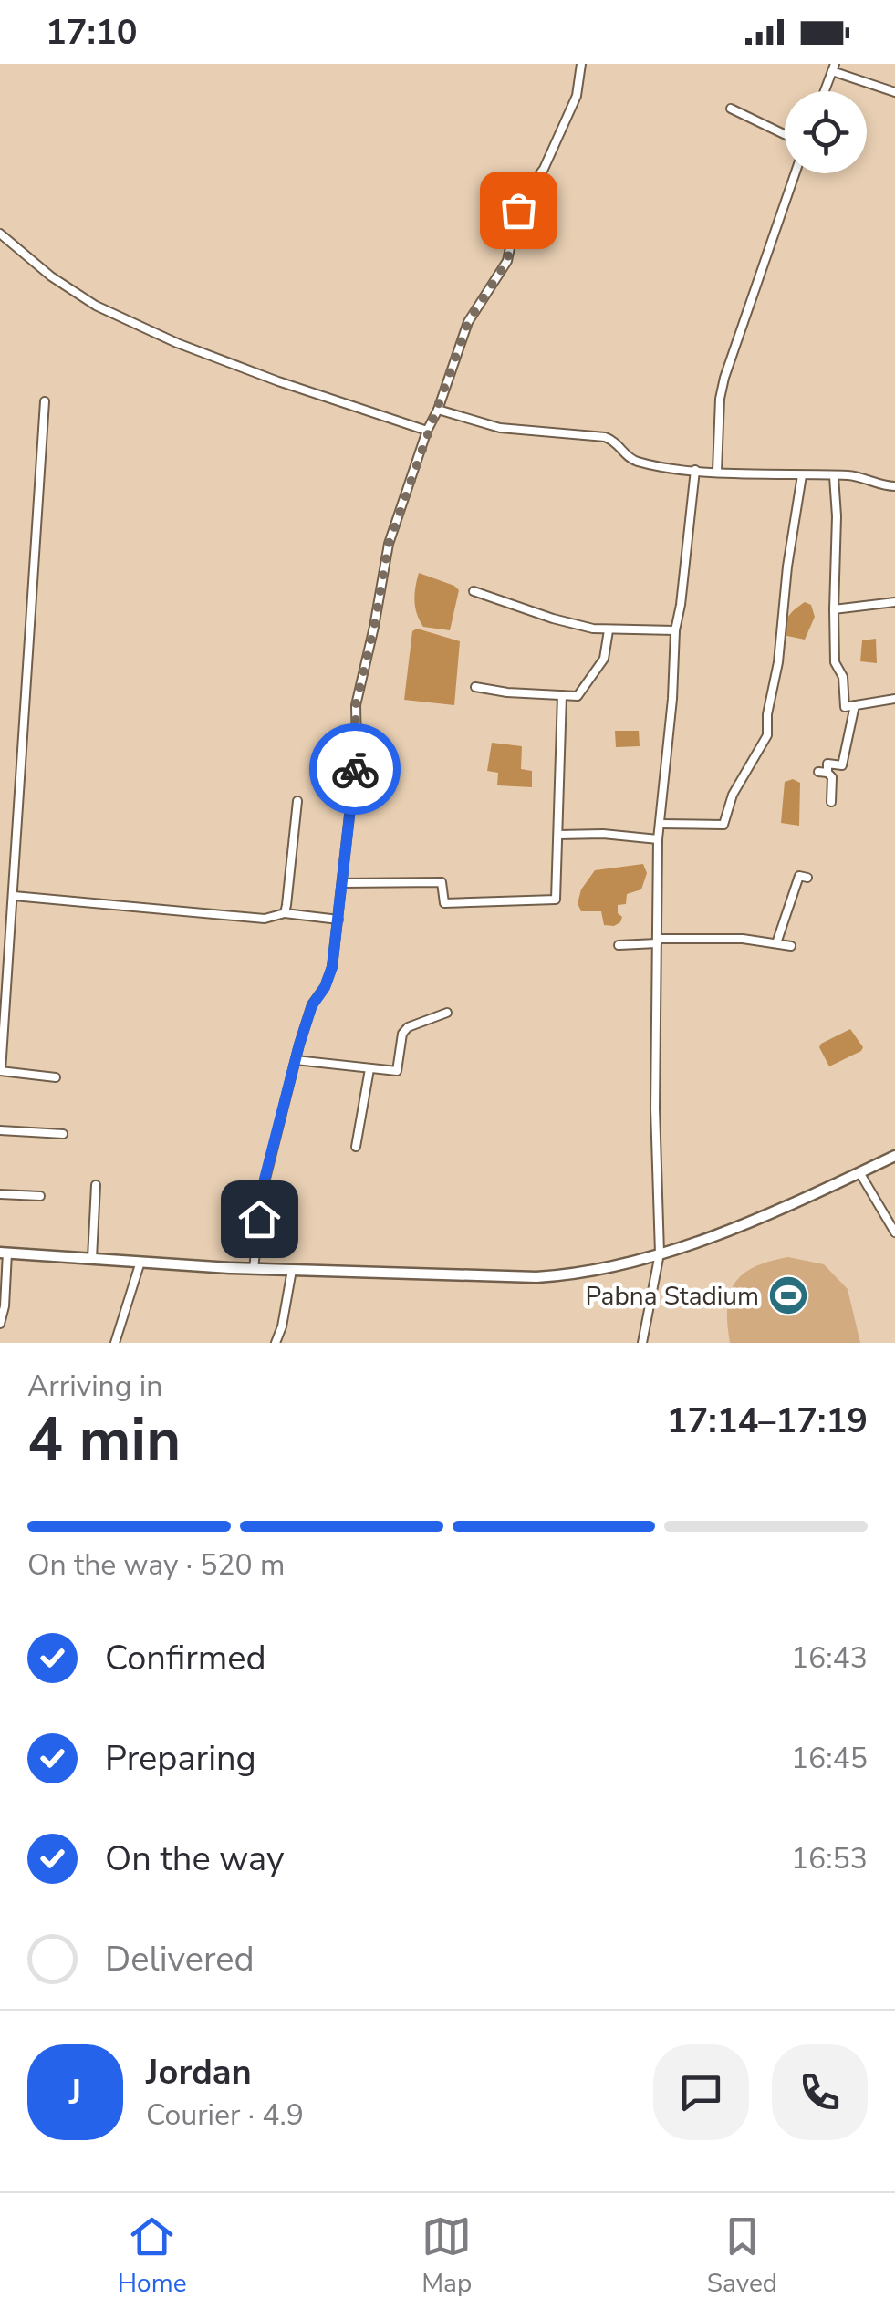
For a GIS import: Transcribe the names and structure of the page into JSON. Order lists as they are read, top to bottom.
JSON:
{
  "places": {
    "sports": ["Pabna Stadium"]
  },
  "page": {
    "status": "17:10",
    "heading": ["4 min", "Arriving in", "17:14–17:19"],
    "panel": ["Jordan", "Courier · 4.9"],
    "bar": "On the way · 520 m",
    "list": [
      ["Confirmed", "16:43"],
      ["Preparing", "16:45"],
      ["On the way", "16:53"],
      "Delivered"
    ],
    "round": "J",
    "tabs": ["Home", "Map", "Saved"]
  }
}
